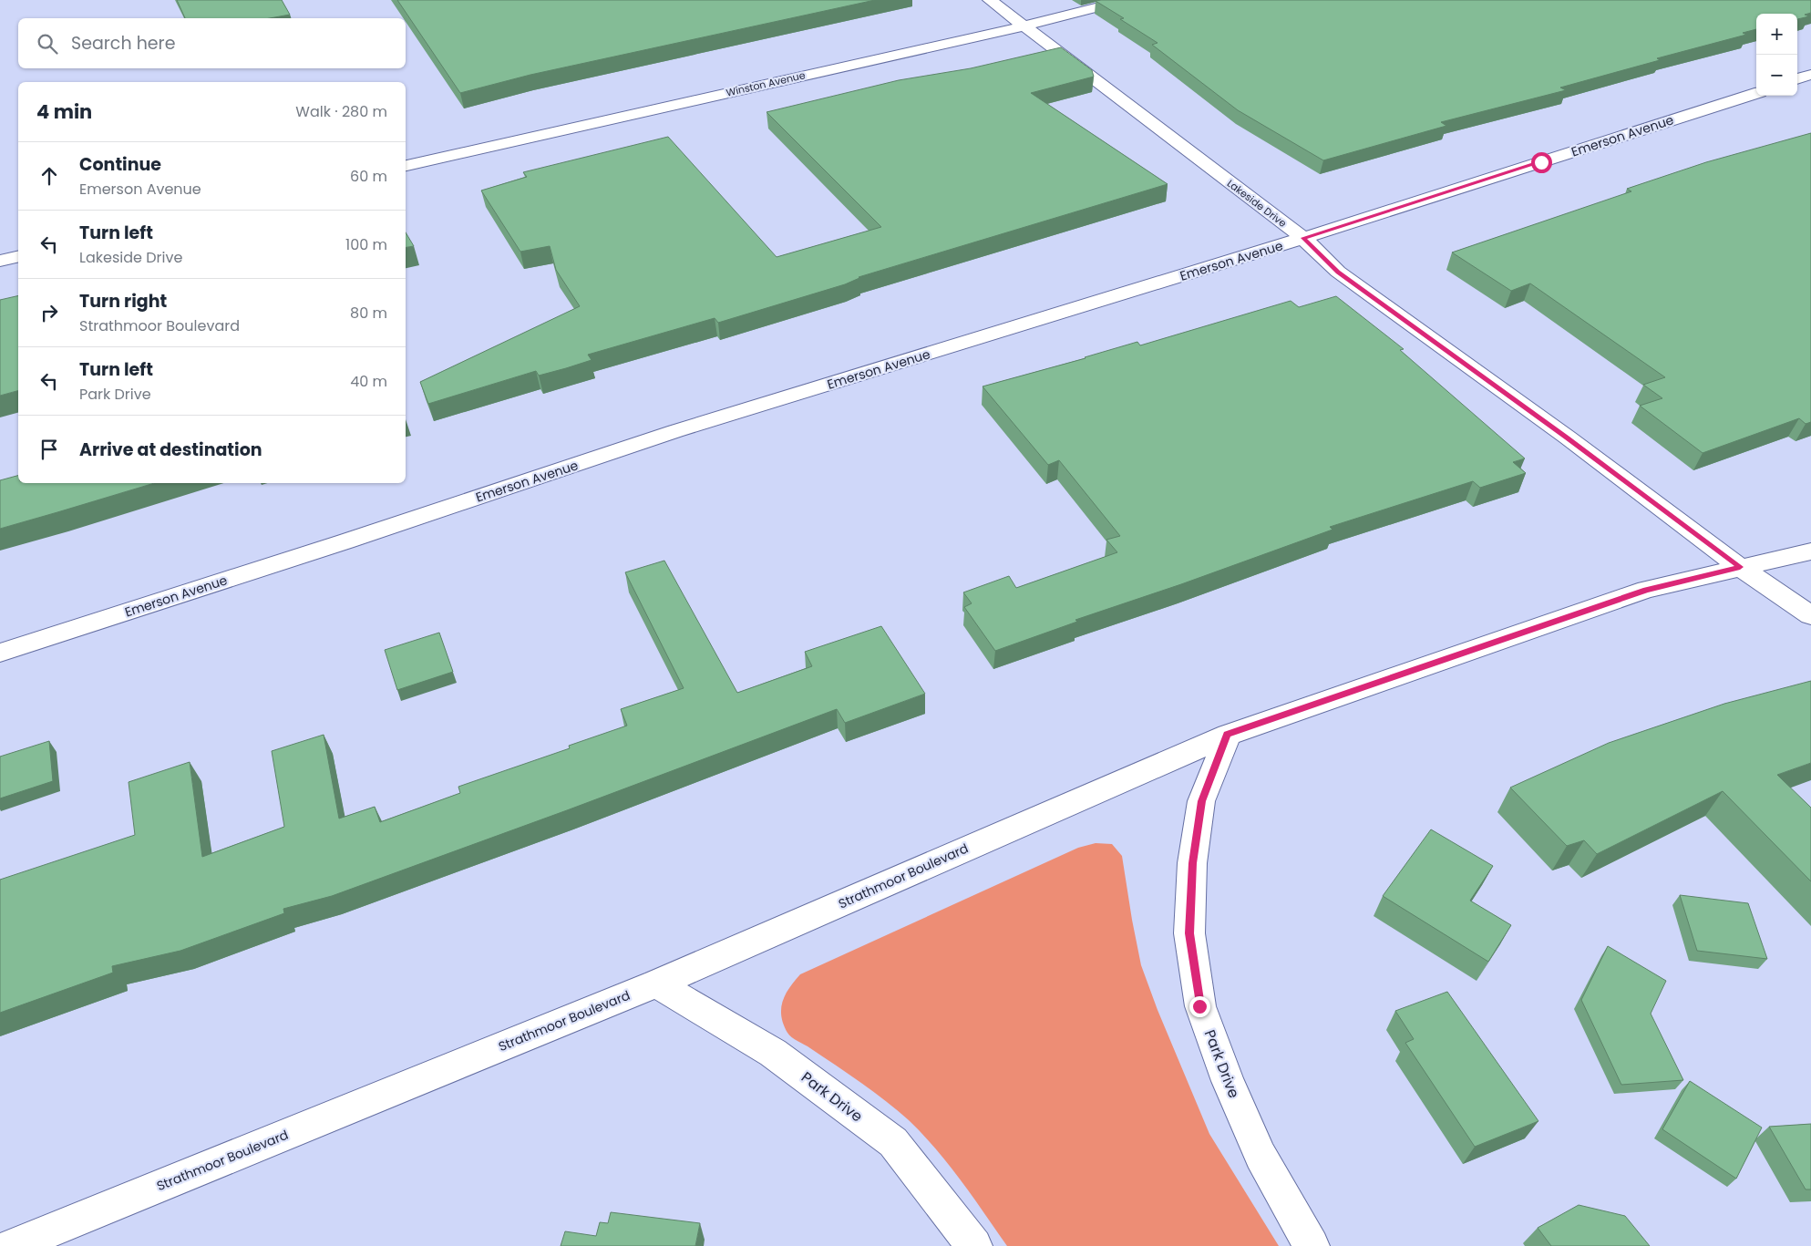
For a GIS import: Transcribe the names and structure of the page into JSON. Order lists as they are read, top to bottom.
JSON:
{
  "streets": {
    "street": [
      "Winston Avenue",
      "Emerson Avenue",
      "Lakeside Drive",
      "Strathmoor Boulevard",
      "Park Drive"
    ]
  },
  "crossings": [
    ["Winston Avenue", "Lakeside Drive"],
    ["Emerson Avenue", "Lakeside Drive"],
    ["Lakeside Drive", "Strathmoor Boulevard"],
    ["Strathmoor Boulevard", "Park Drive"]
  ],
  "page": {
    "map_buttons": ["+", "−"],
    "search": "Search here",
    "heading": ["4 min", "Walk · 280 m"],
    "list": [
      ["Continue", "Emerson Avenue", "60 m"],
      ["Turn left", "Lakeside Drive", "100 m"],
      ["Turn right", "Strathmoor Boulevard", "80 m"],
      ["Turn left", "Park Drive", "40 m"],
      "Arrive at destination"
    ]
  }
}
